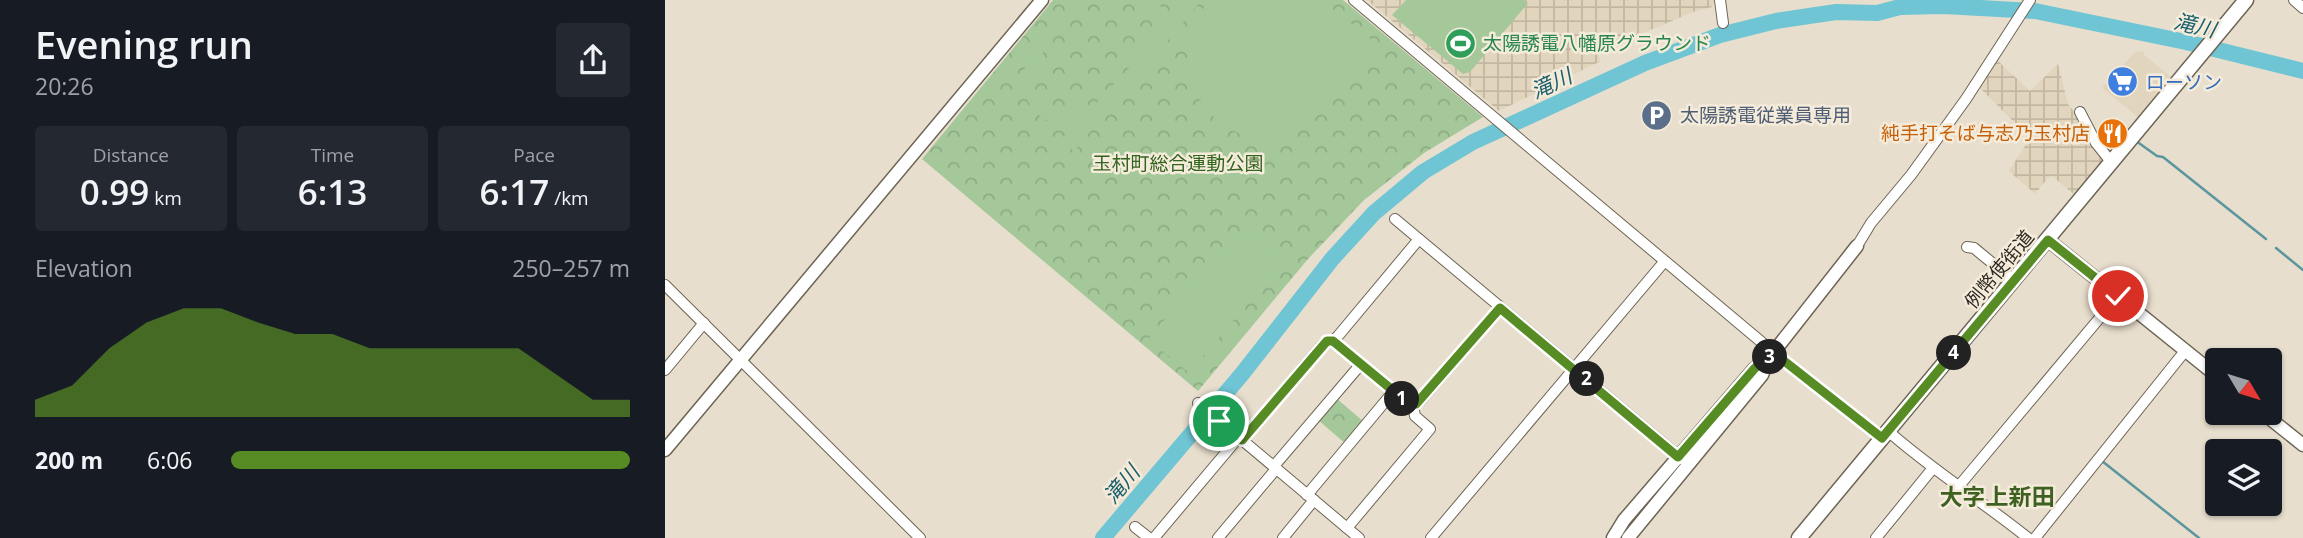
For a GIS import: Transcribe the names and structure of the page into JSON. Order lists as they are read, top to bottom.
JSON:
{
  "streets": {
    "main road": ["例幣使街道"]
  },
  "districts": ["大字上新田"],
  "water": ["滝川"],
  "parks": ["玉村町総合運動公園"],
  "places": {
    "sports": ["太陽誘電八幡原グラウンド"],
    "supermarket": ["ローソン"],
    "parking": ["太陽誘電従業員専用"],
    "restaurant": ["純手打そば与志乃玉村店"]
  },
  "north": "bottom right",
  "page": {
    "heading": ["Evening run", "20:26"],
    "stats": [
      ["Distance", "0.99 km"],
      ["Time", "6:13"],
      ["Pace", "6:17 /km"]
    ],
    "chart": ["Elevation", "250–257 m"],
    "pins": [
      "4",
      "3",
      "2",
      "1"
    ],
    "list": [
      {
        "name": "200 m",
        "note": "6:06"
      }
    ]
  }
}
